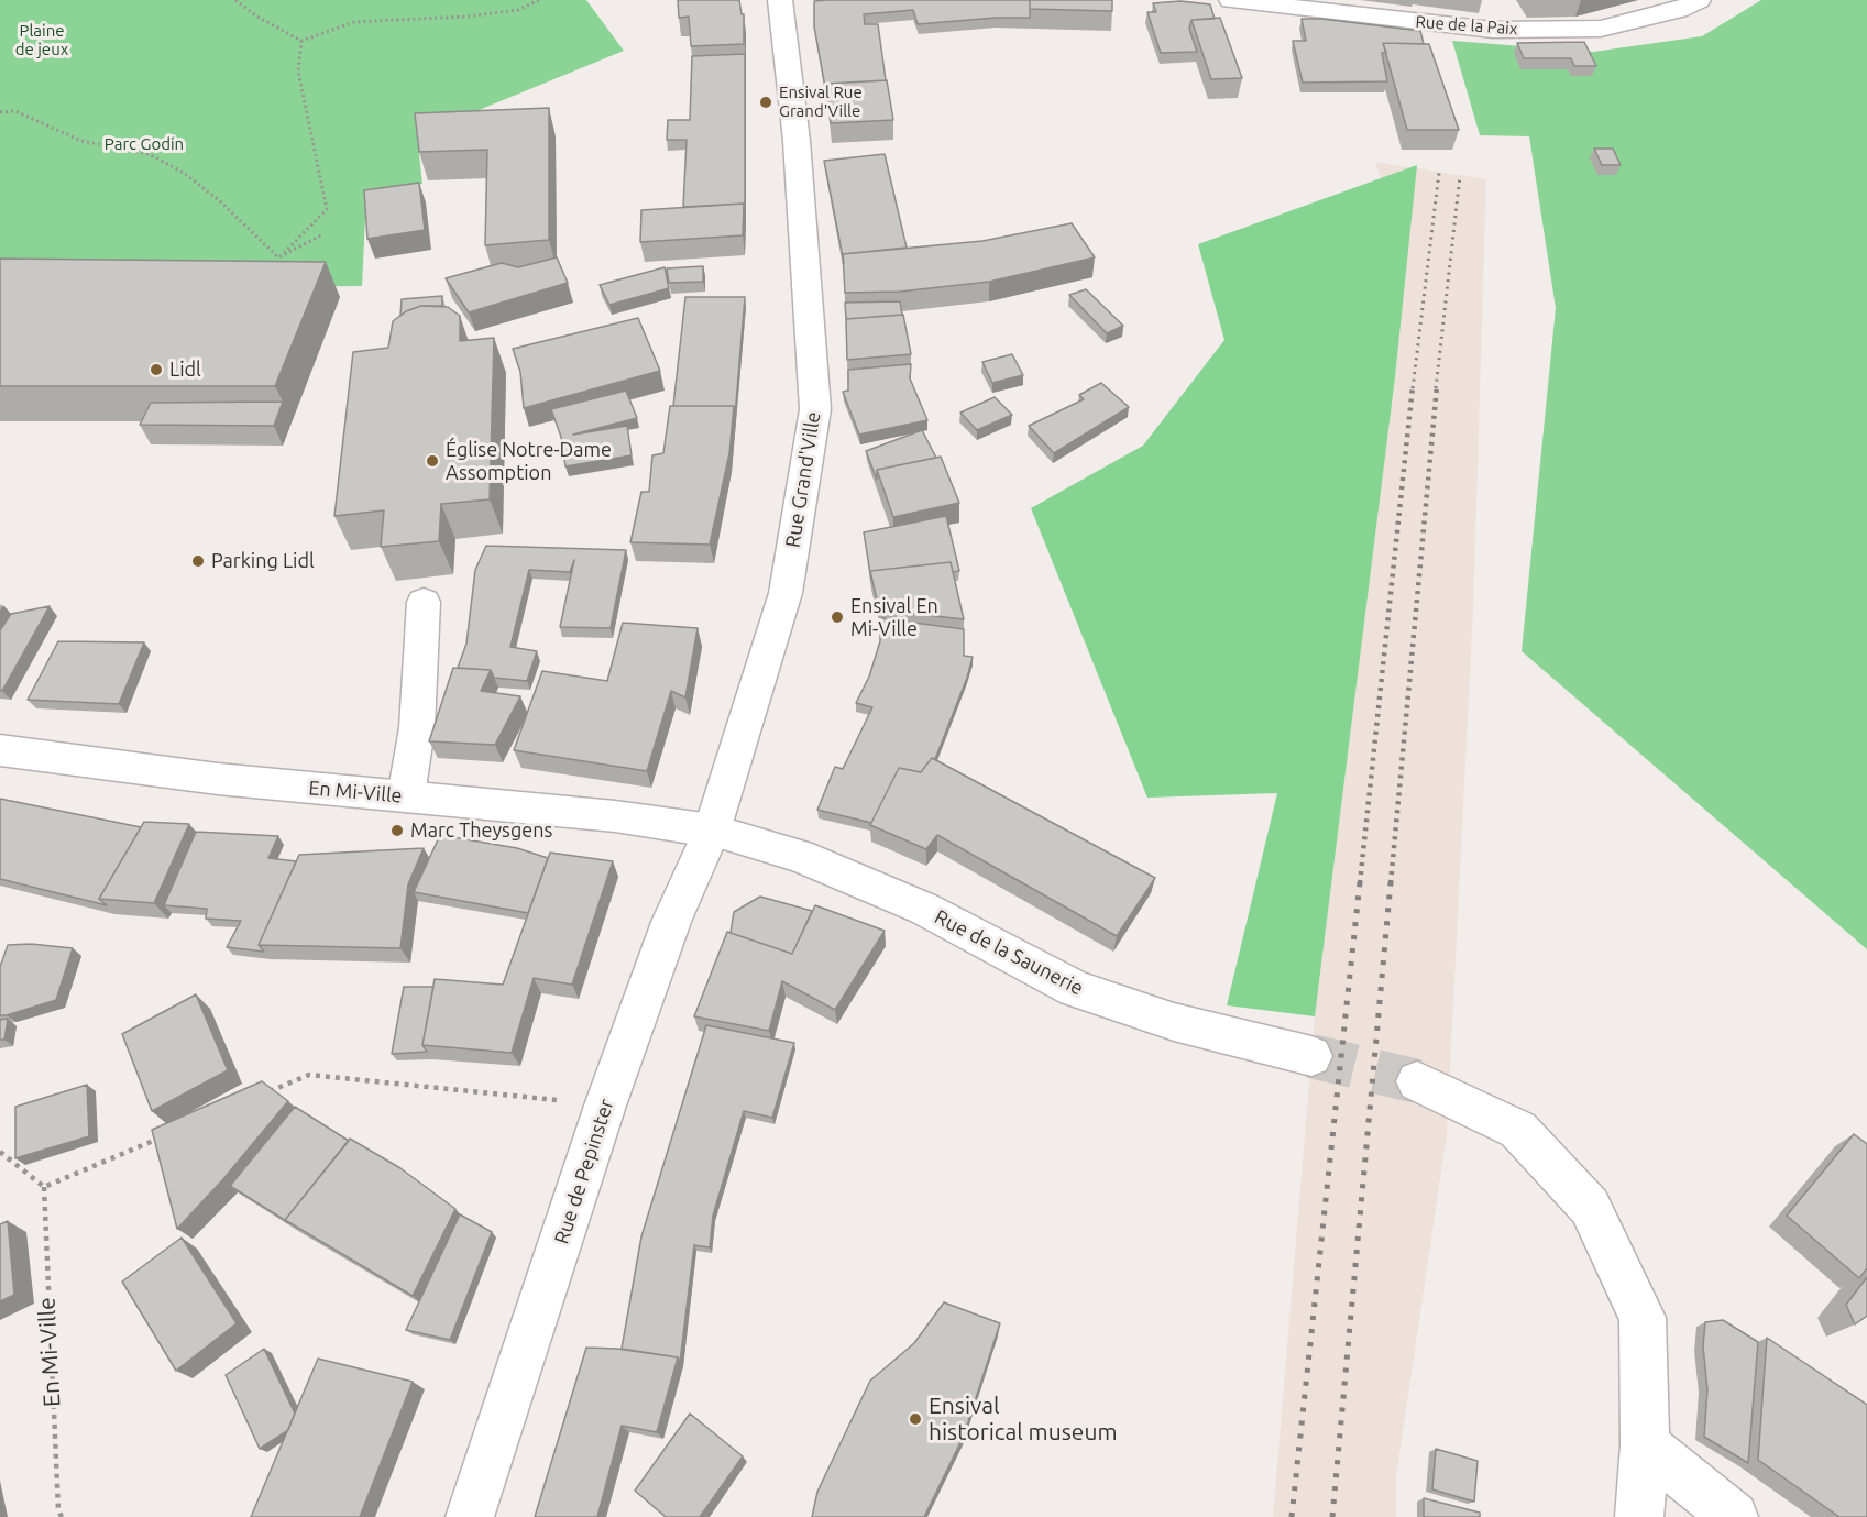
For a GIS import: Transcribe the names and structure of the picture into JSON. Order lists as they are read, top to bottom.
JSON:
{
  "streets": {
    "street": [
      "Rue de la Paix",
      "Rue Grand'Ville",
      "En Mi-Ville",
      "Rue de la Saunerie",
      "Rue de Pepinster"
    ]
  },
  "crossings": [
    ["Rue Grand'Ville", "En Mi-Ville"],
    ["Rue Grand'Ville", "Rue de la Saunerie"],
    ["Rue Grand'Ville", "Rue de Pepinster"],
    ["En Mi-Ville", "Rue de la Saunerie"],
    ["En Mi-Ville", "Rue de Pepinster"],
    ["Rue de la Saunerie", "Rue de Pepinster"]
  ],
  "parks": ["Plaine de jeux", "Parc Godin"],
  "places": [
    "Ensival Rue Grand'Ville",
    "Lidl",
    "Église Notre-Dame Assomption",
    "Parking Lidl",
    "Ensival En Mi-Ville",
    "Marc Theysgens",
    "Ensival historical museum"
  ]
}
